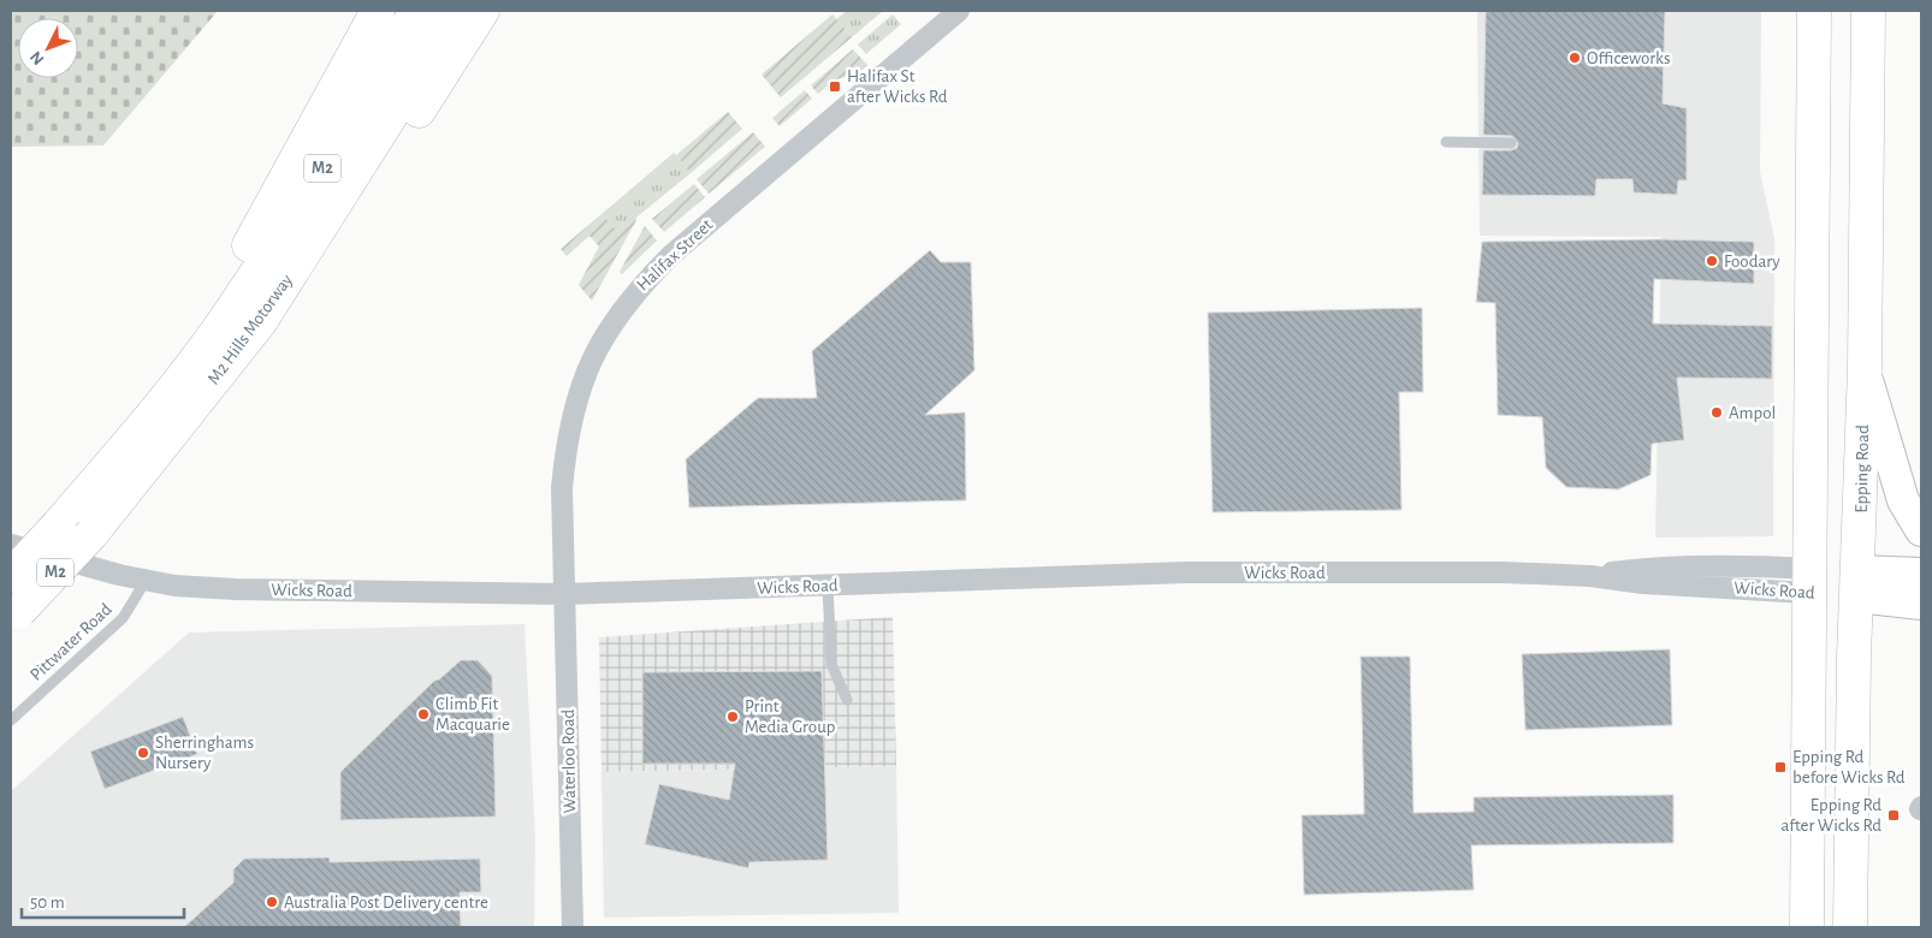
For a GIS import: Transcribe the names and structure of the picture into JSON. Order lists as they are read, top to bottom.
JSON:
{
  "streets": {
    "main road": [
      "M2",
      "M2 Hills Motorway",
      "Epping Road",
      "Wicks Road"
    ],
    "street": ["Halifax Street", "Waterloo Road"],
    "lane": ["Pittwater Road"]
  },
  "crossings": [
    ["Halifax Street", "Wicks Road"],
    ["Halifax Street", "Waterloo Road"],
    ["Epping Road", "Wicks Road"],
    ["Wicks Road", "Pittwater Road"],
    ["Wicks Road", "Waterloo Road"]
  ],
  "places": {
    "other": [
      "Officeworks",
      "Foodary",
      "Ampol",
      "Climb Fit Macquarie",
      "Print Media Group",
      "Sherringhams Nursery",
      "Australia Post Delivery centre"
    ],
    "transit": ["Halifax St after Wicks Rd", "Epping Rd before Wicks Rd", "Epping Rd after Wicks Rd"]
  },
  "scale_bar": "50 m",
  "north": "bottom left"
}
